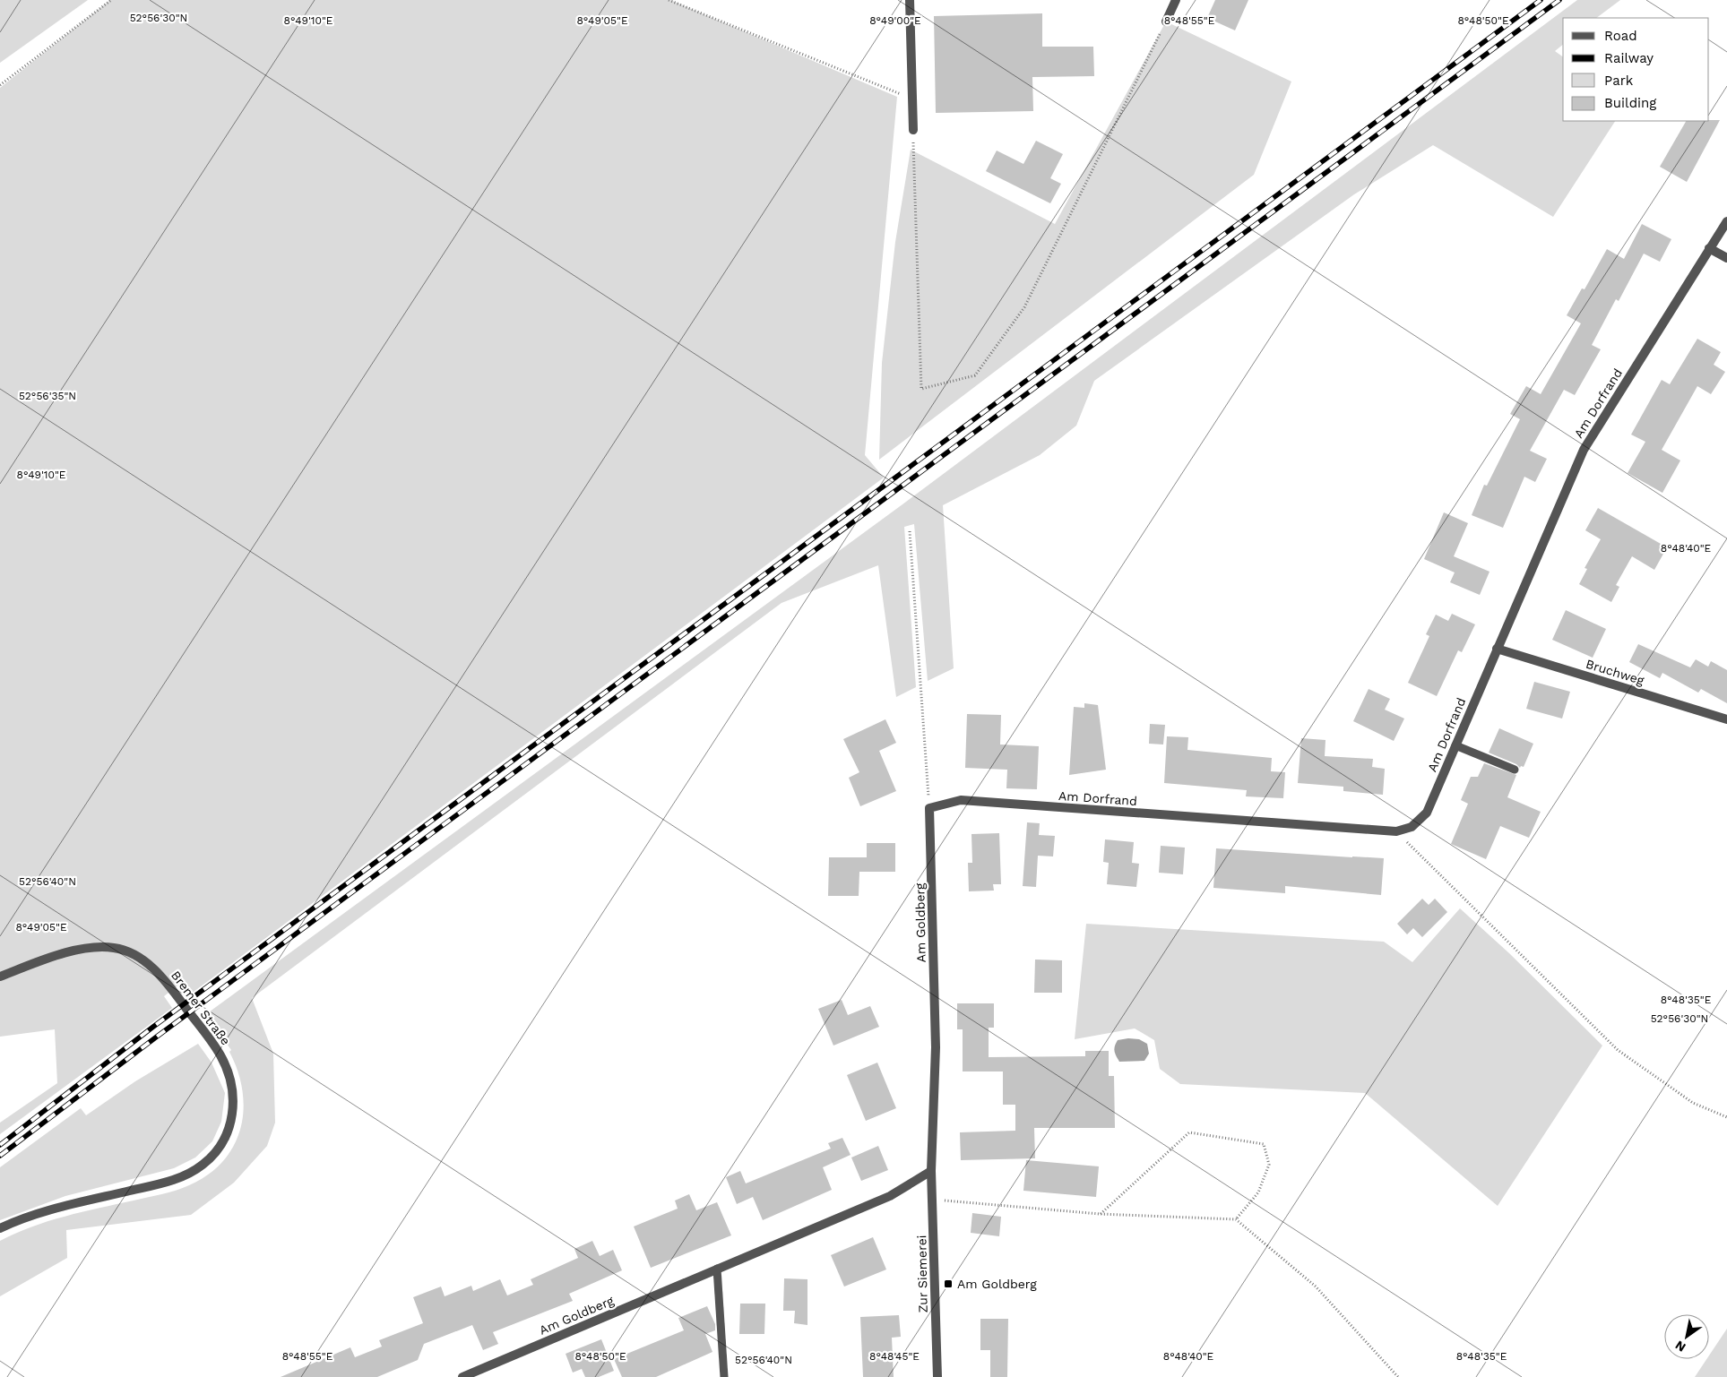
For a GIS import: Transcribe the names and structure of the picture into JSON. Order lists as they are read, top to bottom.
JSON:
{
  "streets": {
    "street": [
      "Am Dorfrand",
      "Bruchweg",
      "Am Goldberg",
      "Bremer Straße",
      "Zur Siemerei"
    ]
  },
  "crossings": [
    ["Am Dorfrand", "Bruchweg"],
    ["Am Dorfrand", "Am Goldberg"],
    ["Am Goldberg", "Zur Siemerei"]
  ],
  "places": {
    "transit": ["Am Goldberg"]
  },
  "legend": [
    "Road",
    "Railway",
    "Park",
    "Building"
  ],
  "north": "bottom left",
  "coordinates": [
    "52°56'30\"N",
    "8°49'05\"E",
    "8°48'55\"E",
    "8°48'50\"E",
    "8°49'10\"E",
    "8°49'00\"E",
    "52°56'35\"N",
    "8°48'40\"E",
    "52°56'40\"N",
    "8°48'35\"E",
    "8°48'45\"E"
  ]
}
